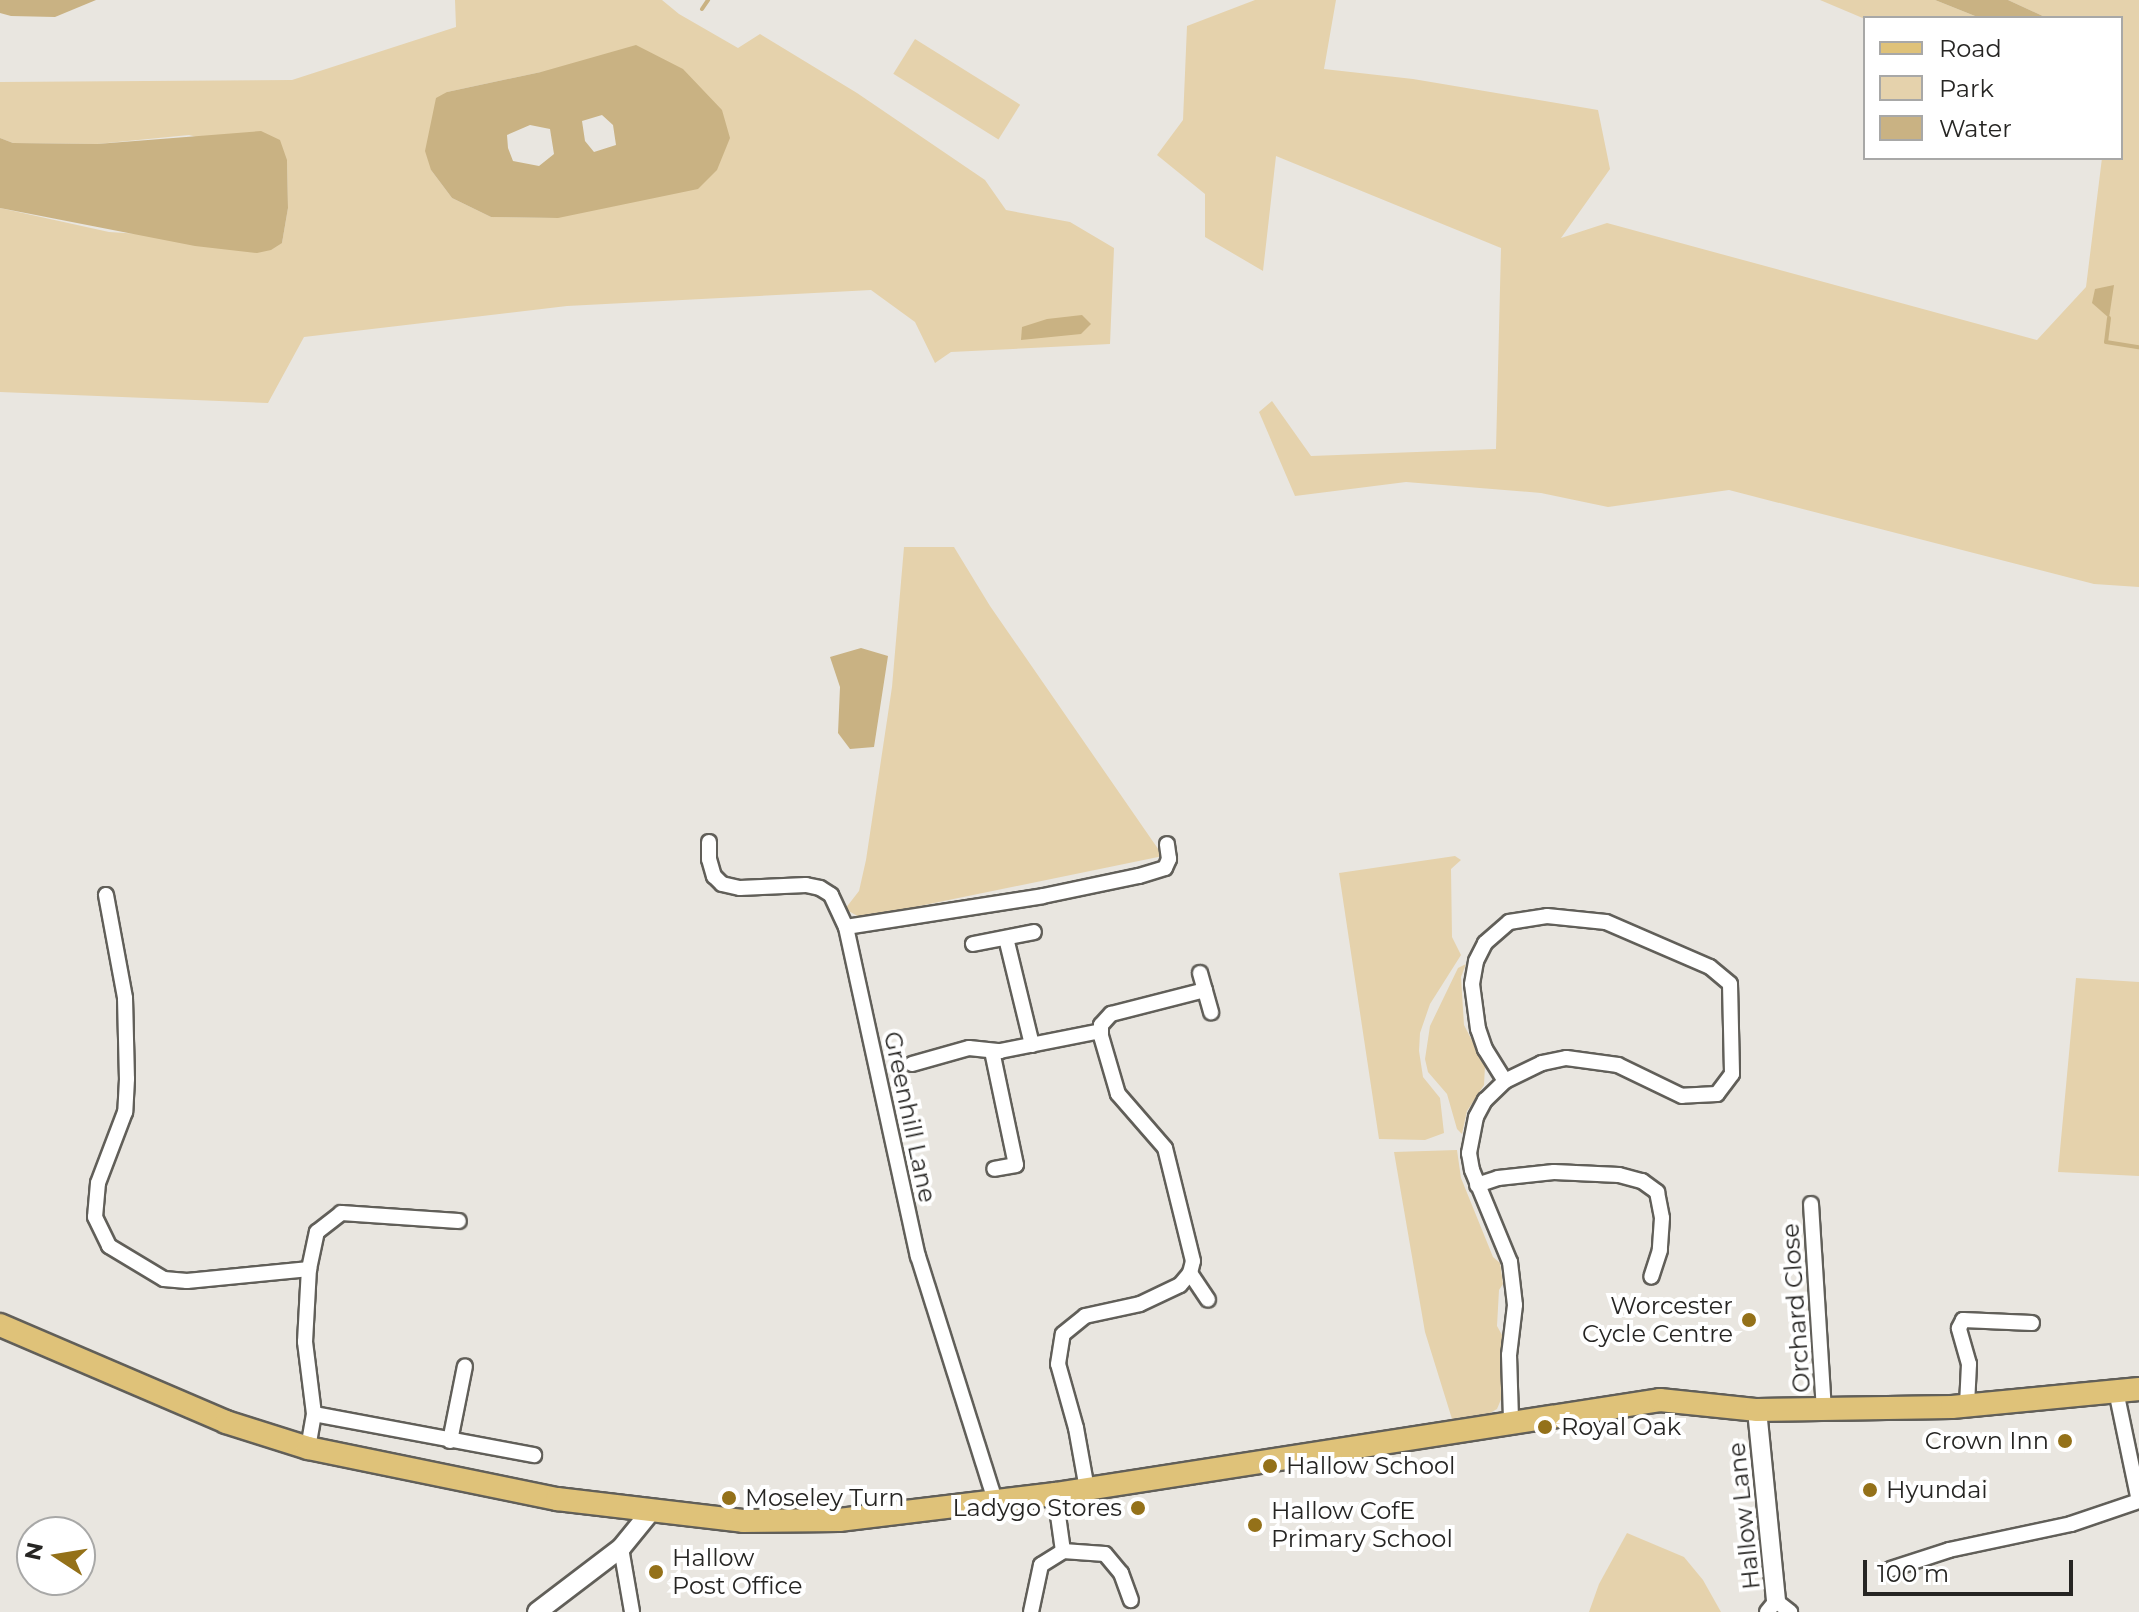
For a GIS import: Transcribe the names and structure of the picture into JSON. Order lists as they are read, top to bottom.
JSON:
{
  "streets": {
    "street": ["Greenhill Lane", "Orchard Close", "Hallow Lane"]
  },
  "places": [
    "Worcester Cycle Centre",
    "Royal Oak",
    "Crown Inn",
    "Hallow School",
    "Hyundai",
    "Moseley Turn",
    "Ladygo Stores",
    "Hallow CofE Primary School",
    "Hallow Post Office"
  ],
  "legend": ["Road", "Park", "Water"],
  "scale_bar": "100 m",
  "north": "left"
}
